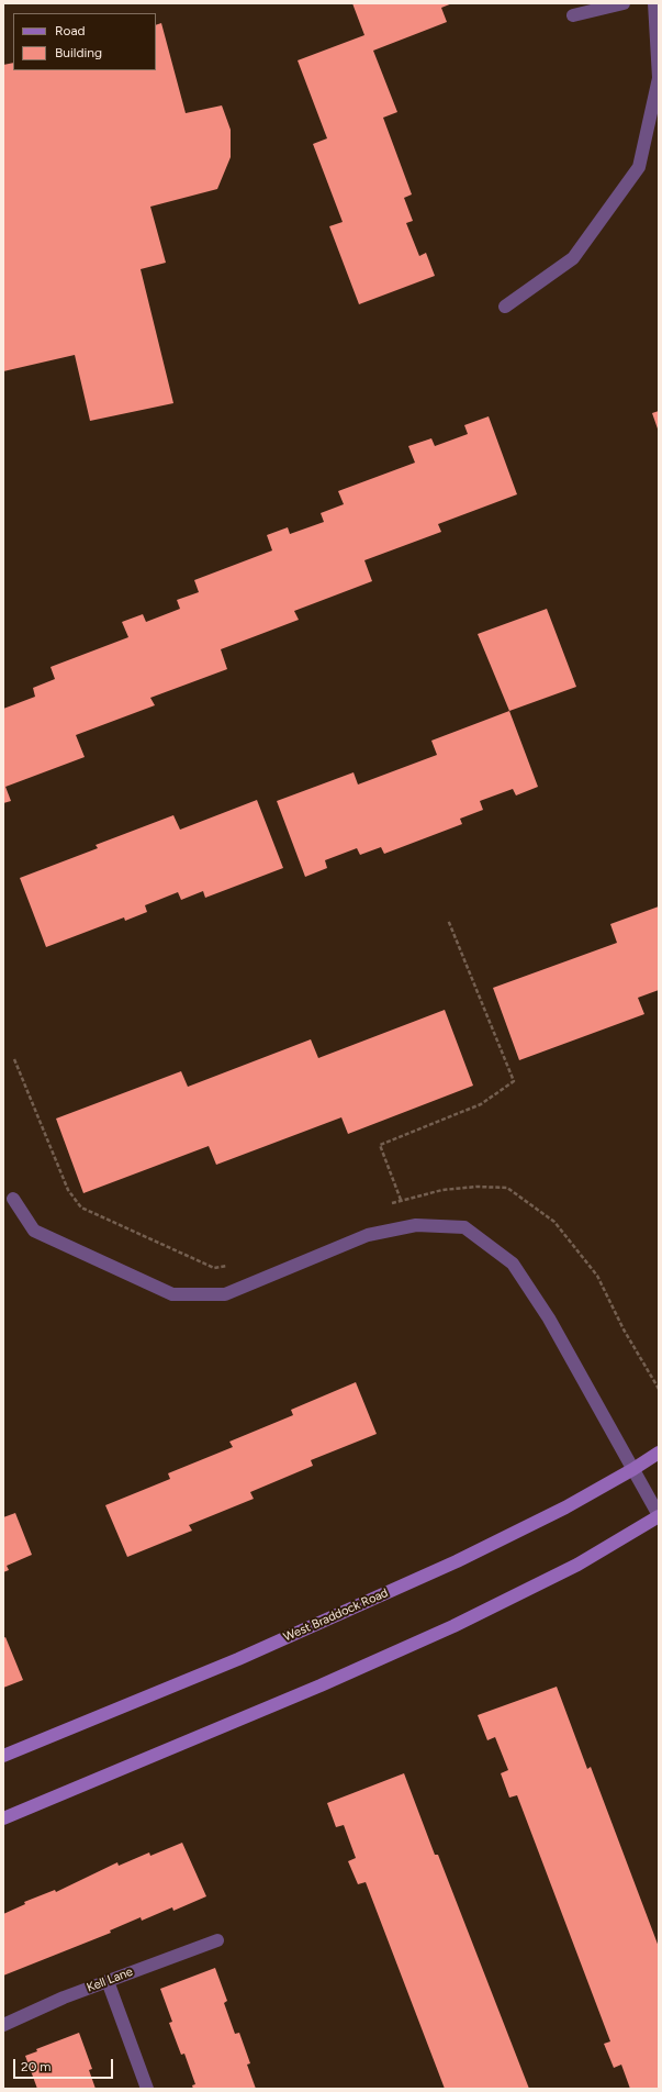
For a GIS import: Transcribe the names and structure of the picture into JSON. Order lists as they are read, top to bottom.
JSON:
{
  "streets": {
    "main road": ["West Braddock Road"],
    "street": ["Kell Lane"]
  },
  "legend": ["Road", "Building"],
  "scale_bar": "20 m"
}
